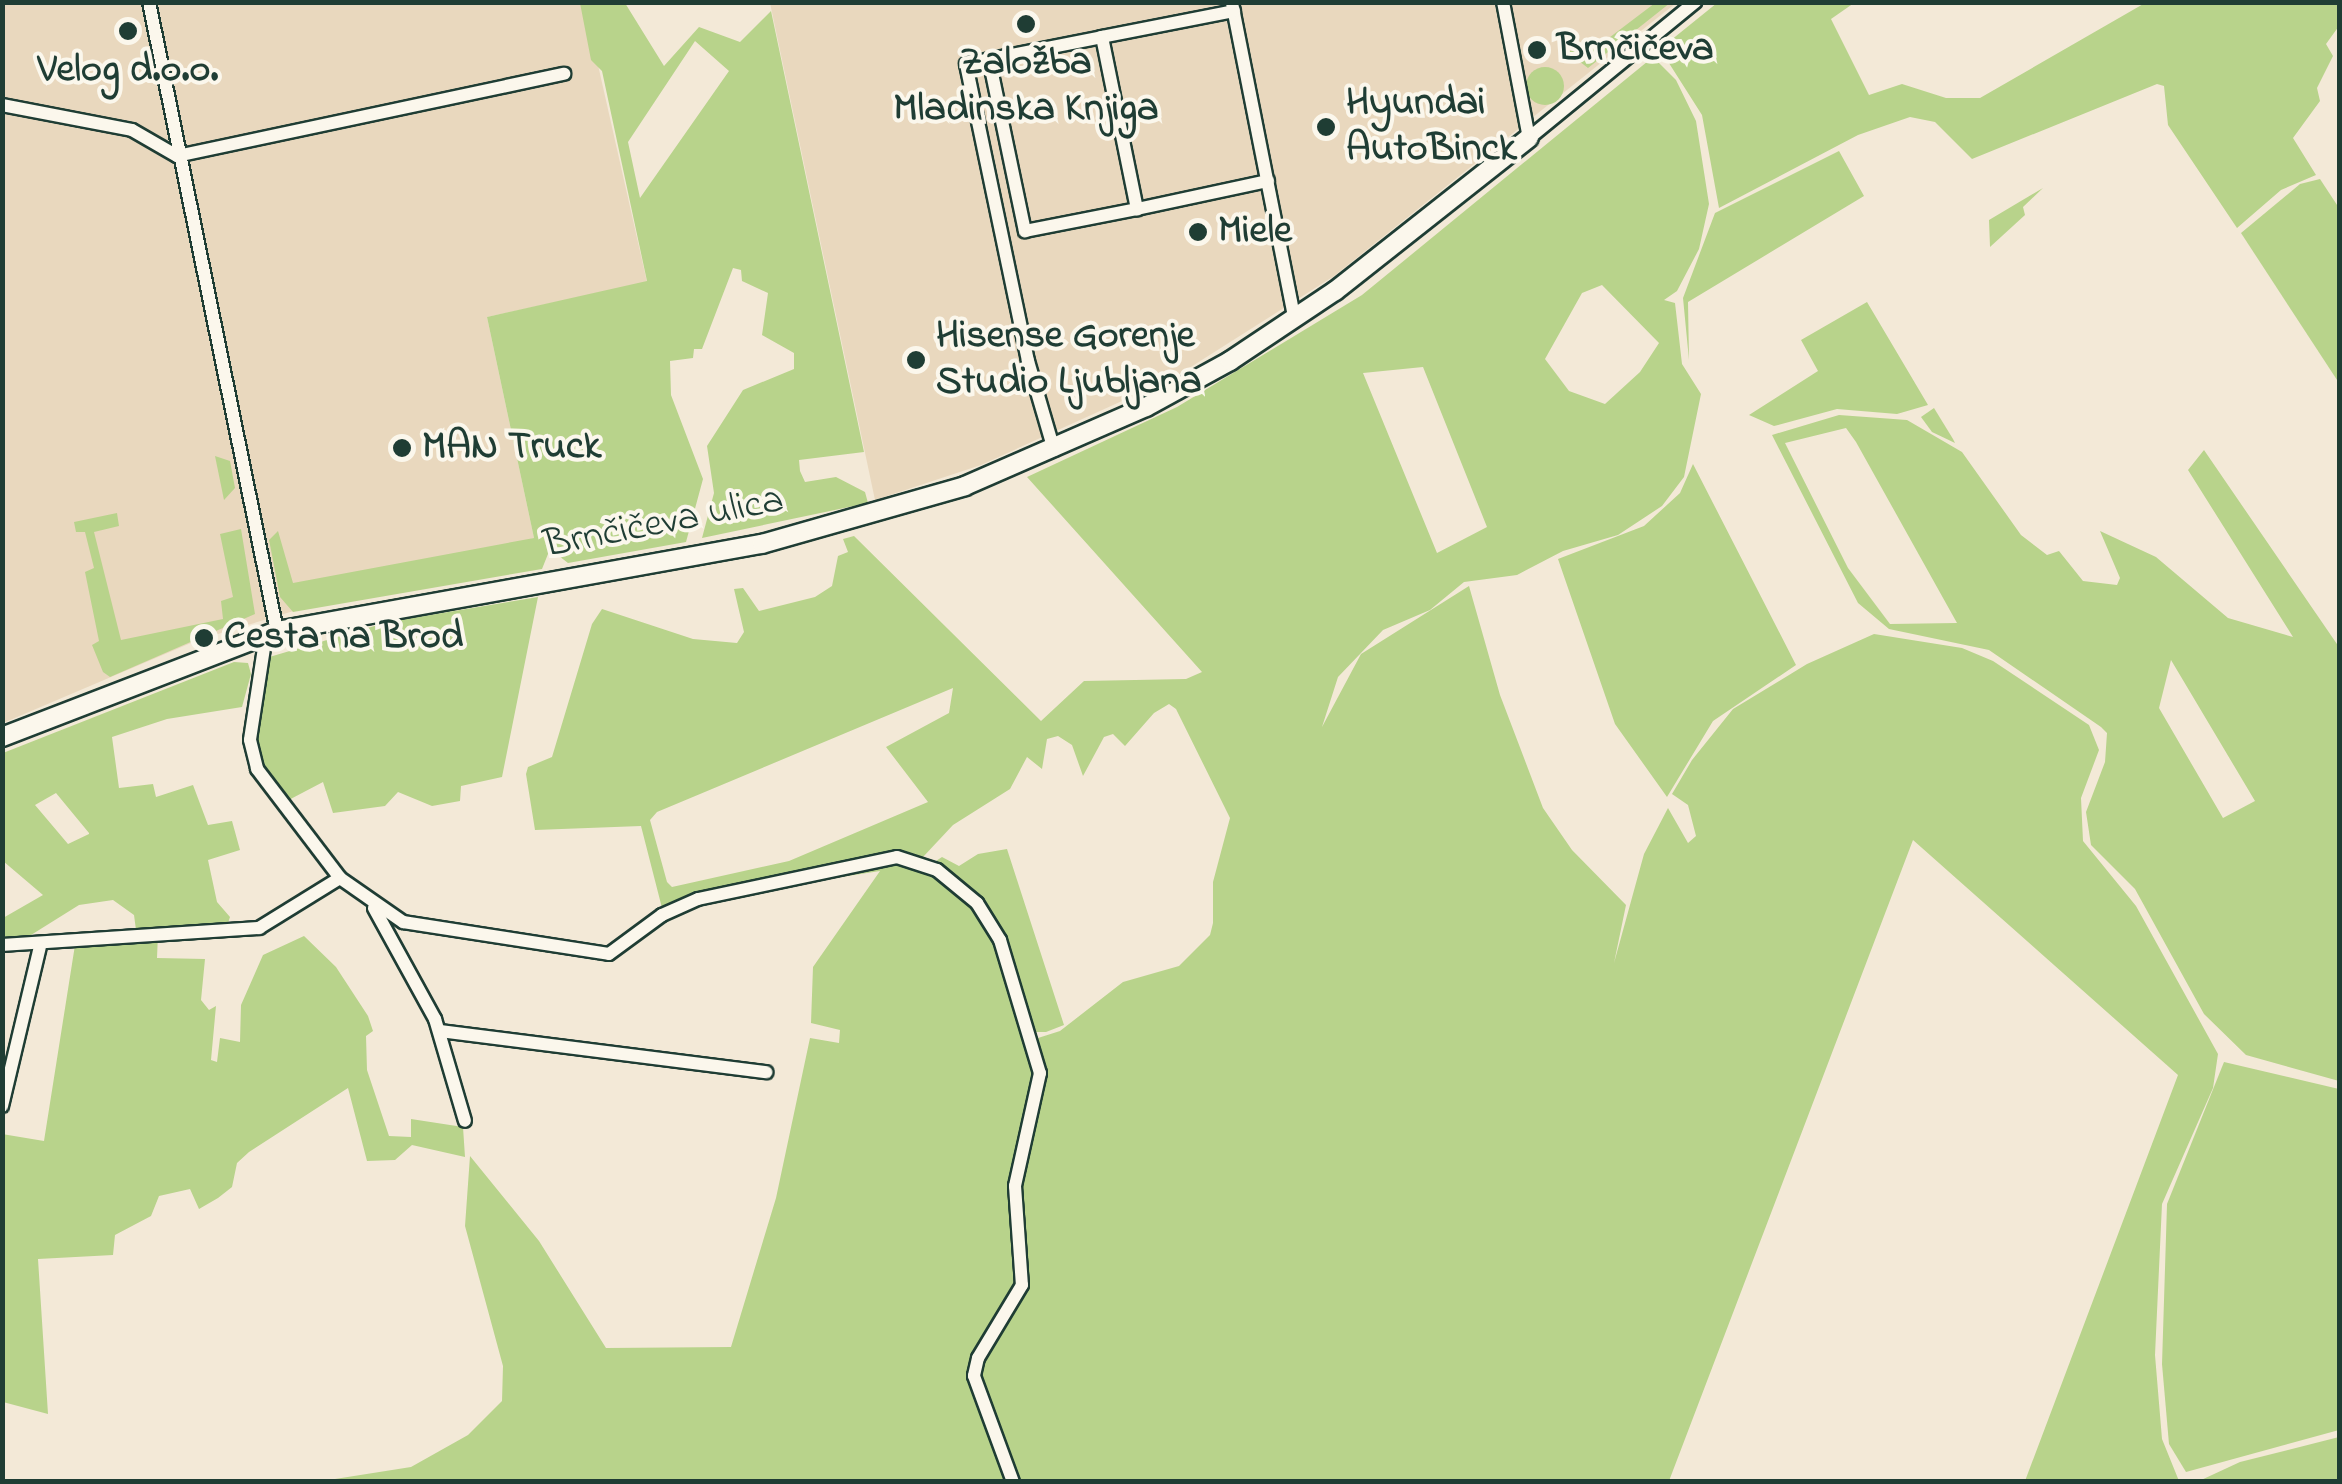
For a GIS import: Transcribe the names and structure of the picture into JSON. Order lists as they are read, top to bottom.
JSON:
{
  "streets": {
    "street": ["Brnčičeva ulica"]
  },
  "places": [
    "Založba Mladinska Knjiga",
    "Velog d.o.o.",
    "Brnčičeva",
    "Hyundai AutoBinck",
    "Miele",
    "Hisense Gorenje Studio Ljubljana",
    "MAN Truck",
    "Cesta na Brod"
  ]
}
